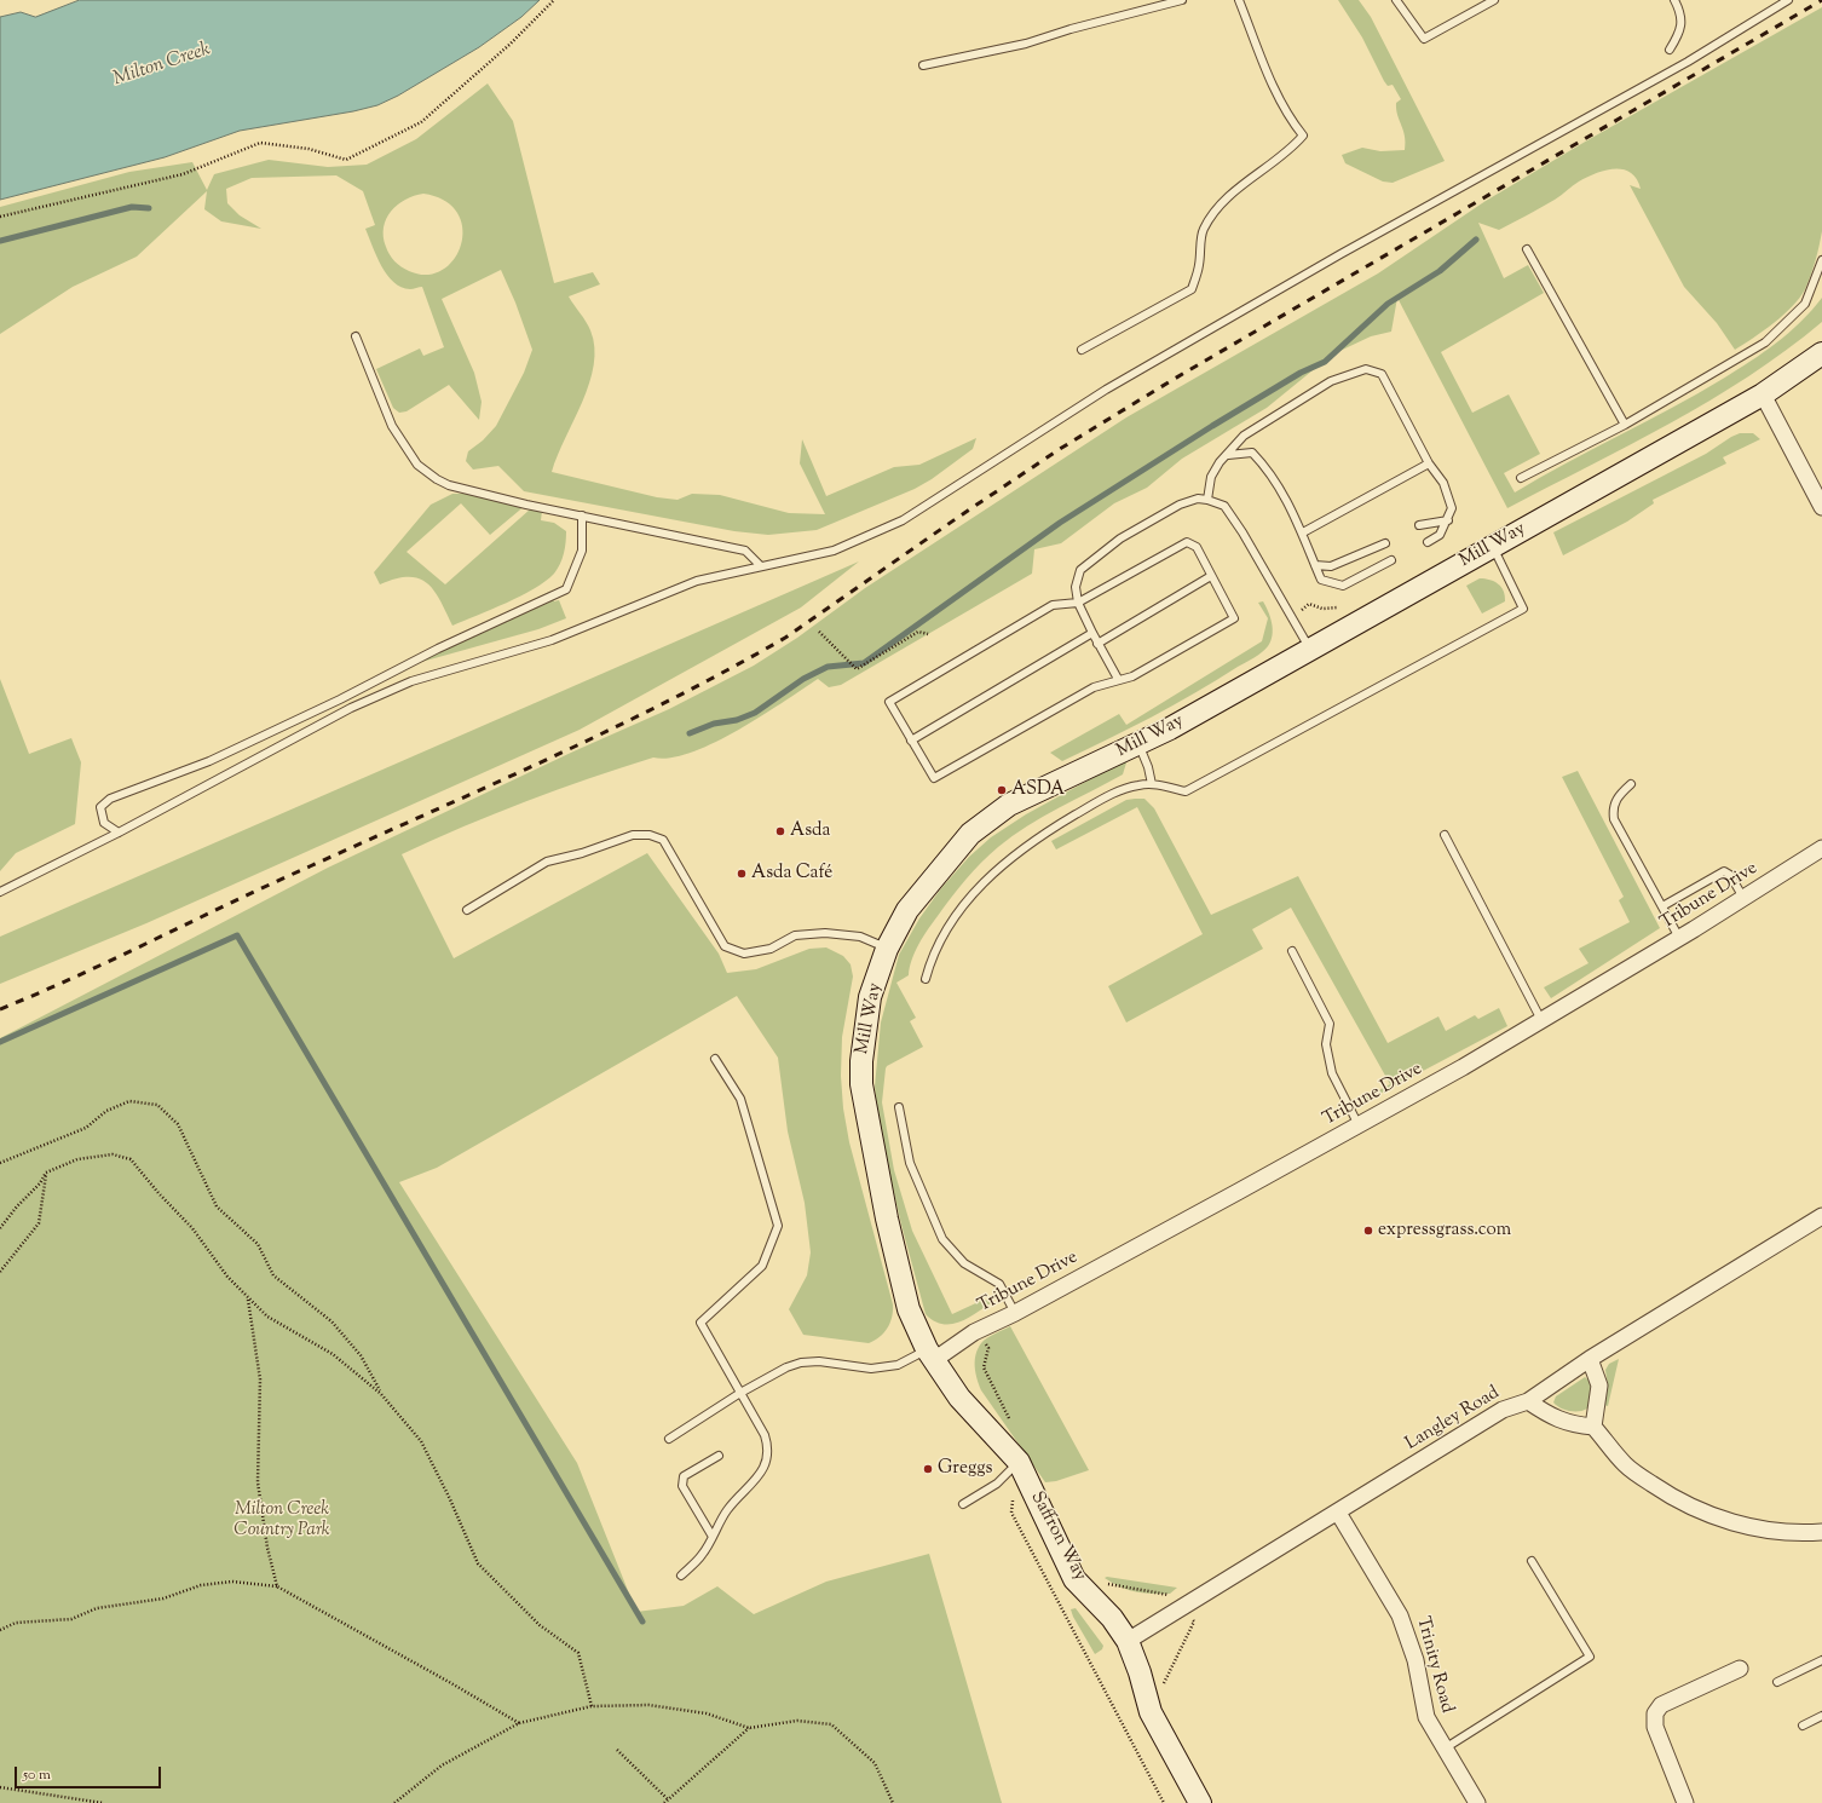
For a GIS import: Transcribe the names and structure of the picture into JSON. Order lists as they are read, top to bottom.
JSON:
{
  "streets": {
    "street": [
      "Mill Way",
      "Tribune Drive",
      "Langley Road",
      "Saffron Way",
      "Trinity Road"
    ]
  },
  "crossings": [
    ["Mill Way", "Tribune Drive"],
    ["Mill Way", "Saffron Way"],
    ["Tribune Drive", "Saffron Way"],
    ["Langley Road", "Saffron Way"],
    ["Langley Road", "Trinity Road"]
  ],
  "water": ["Milton Creek"],
  "parks": ["Milton Creek Country Park"],
  "places": [
    "ASDA",
    "Asda",
    "Asda Café",
    "expressgrass.com",
    "Greggs"
  ],
  "scale_bar": "50 m"
}
